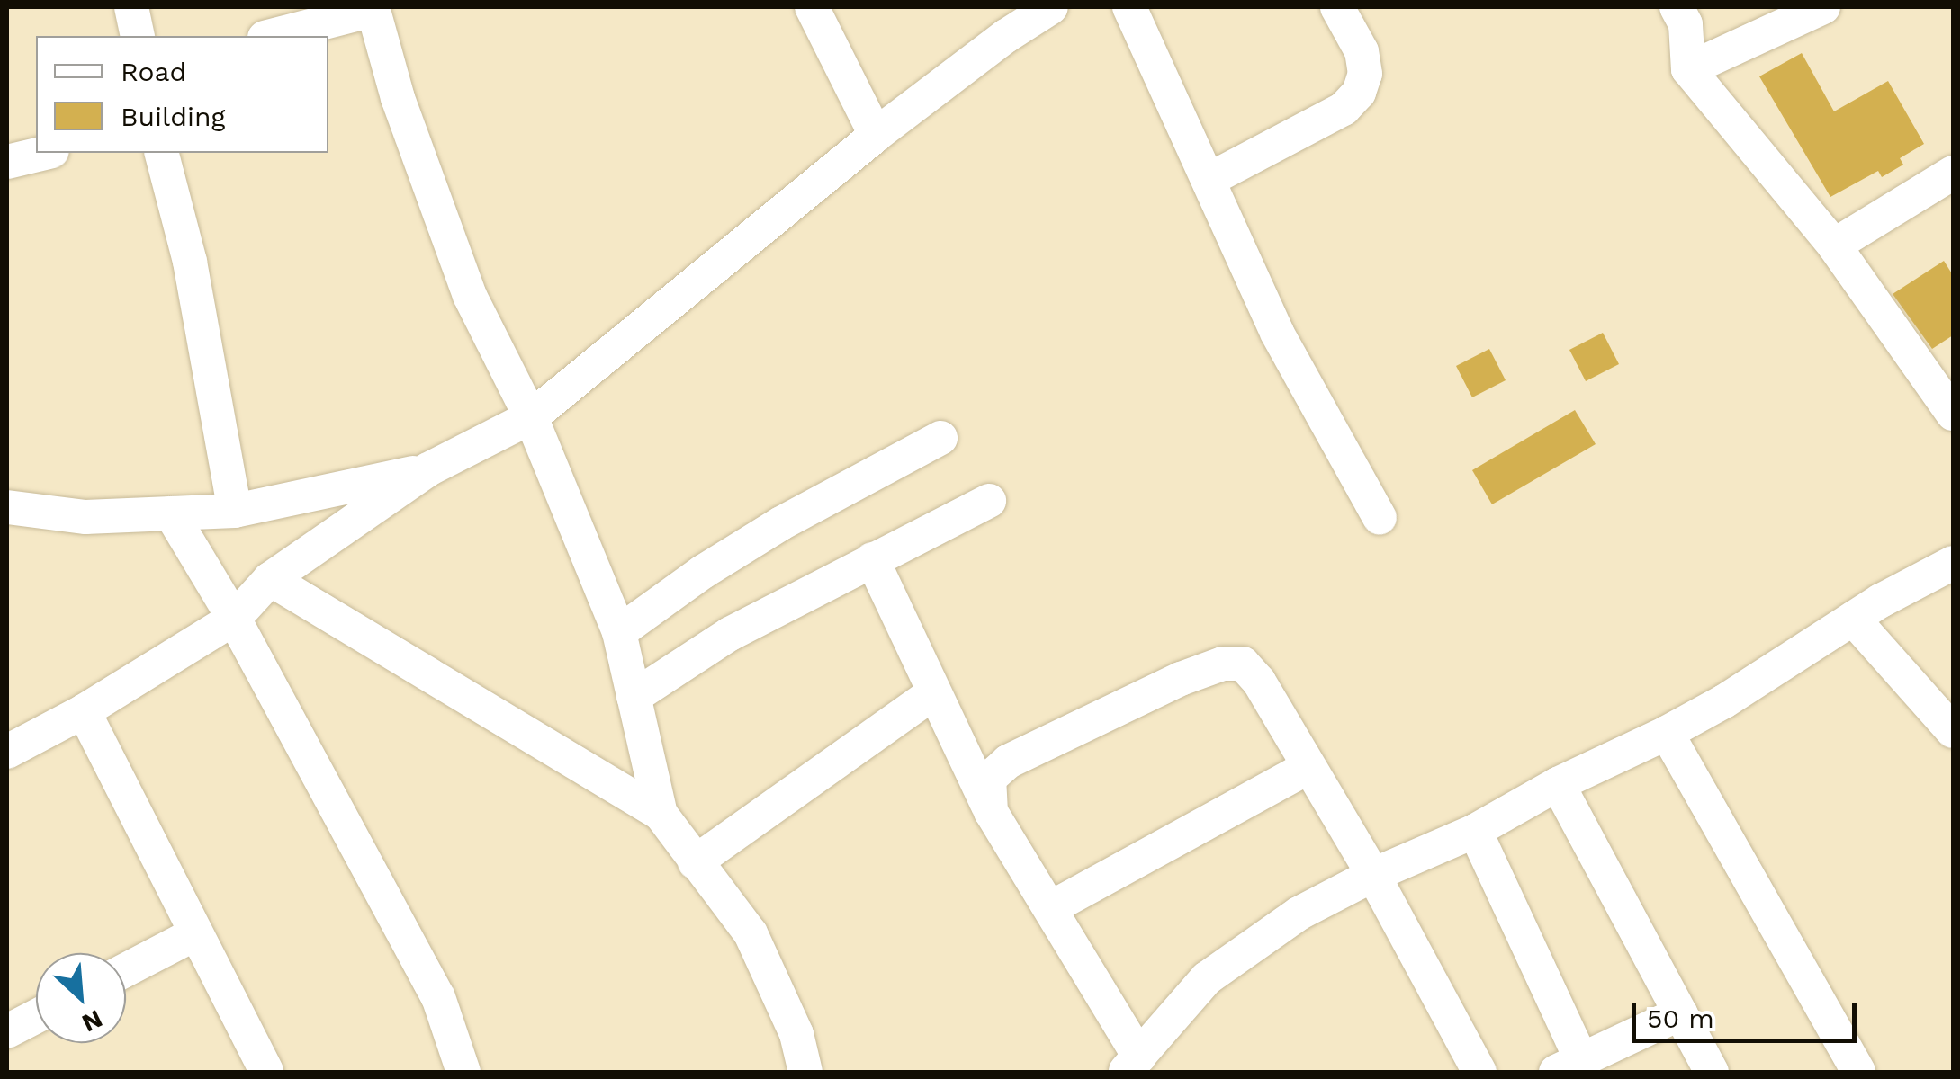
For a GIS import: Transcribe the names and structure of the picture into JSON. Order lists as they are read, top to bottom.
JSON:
{
  "legend": ["Road", "Building"],
  "scale_bar": "50 m",
  "north": "bottom right"
}
